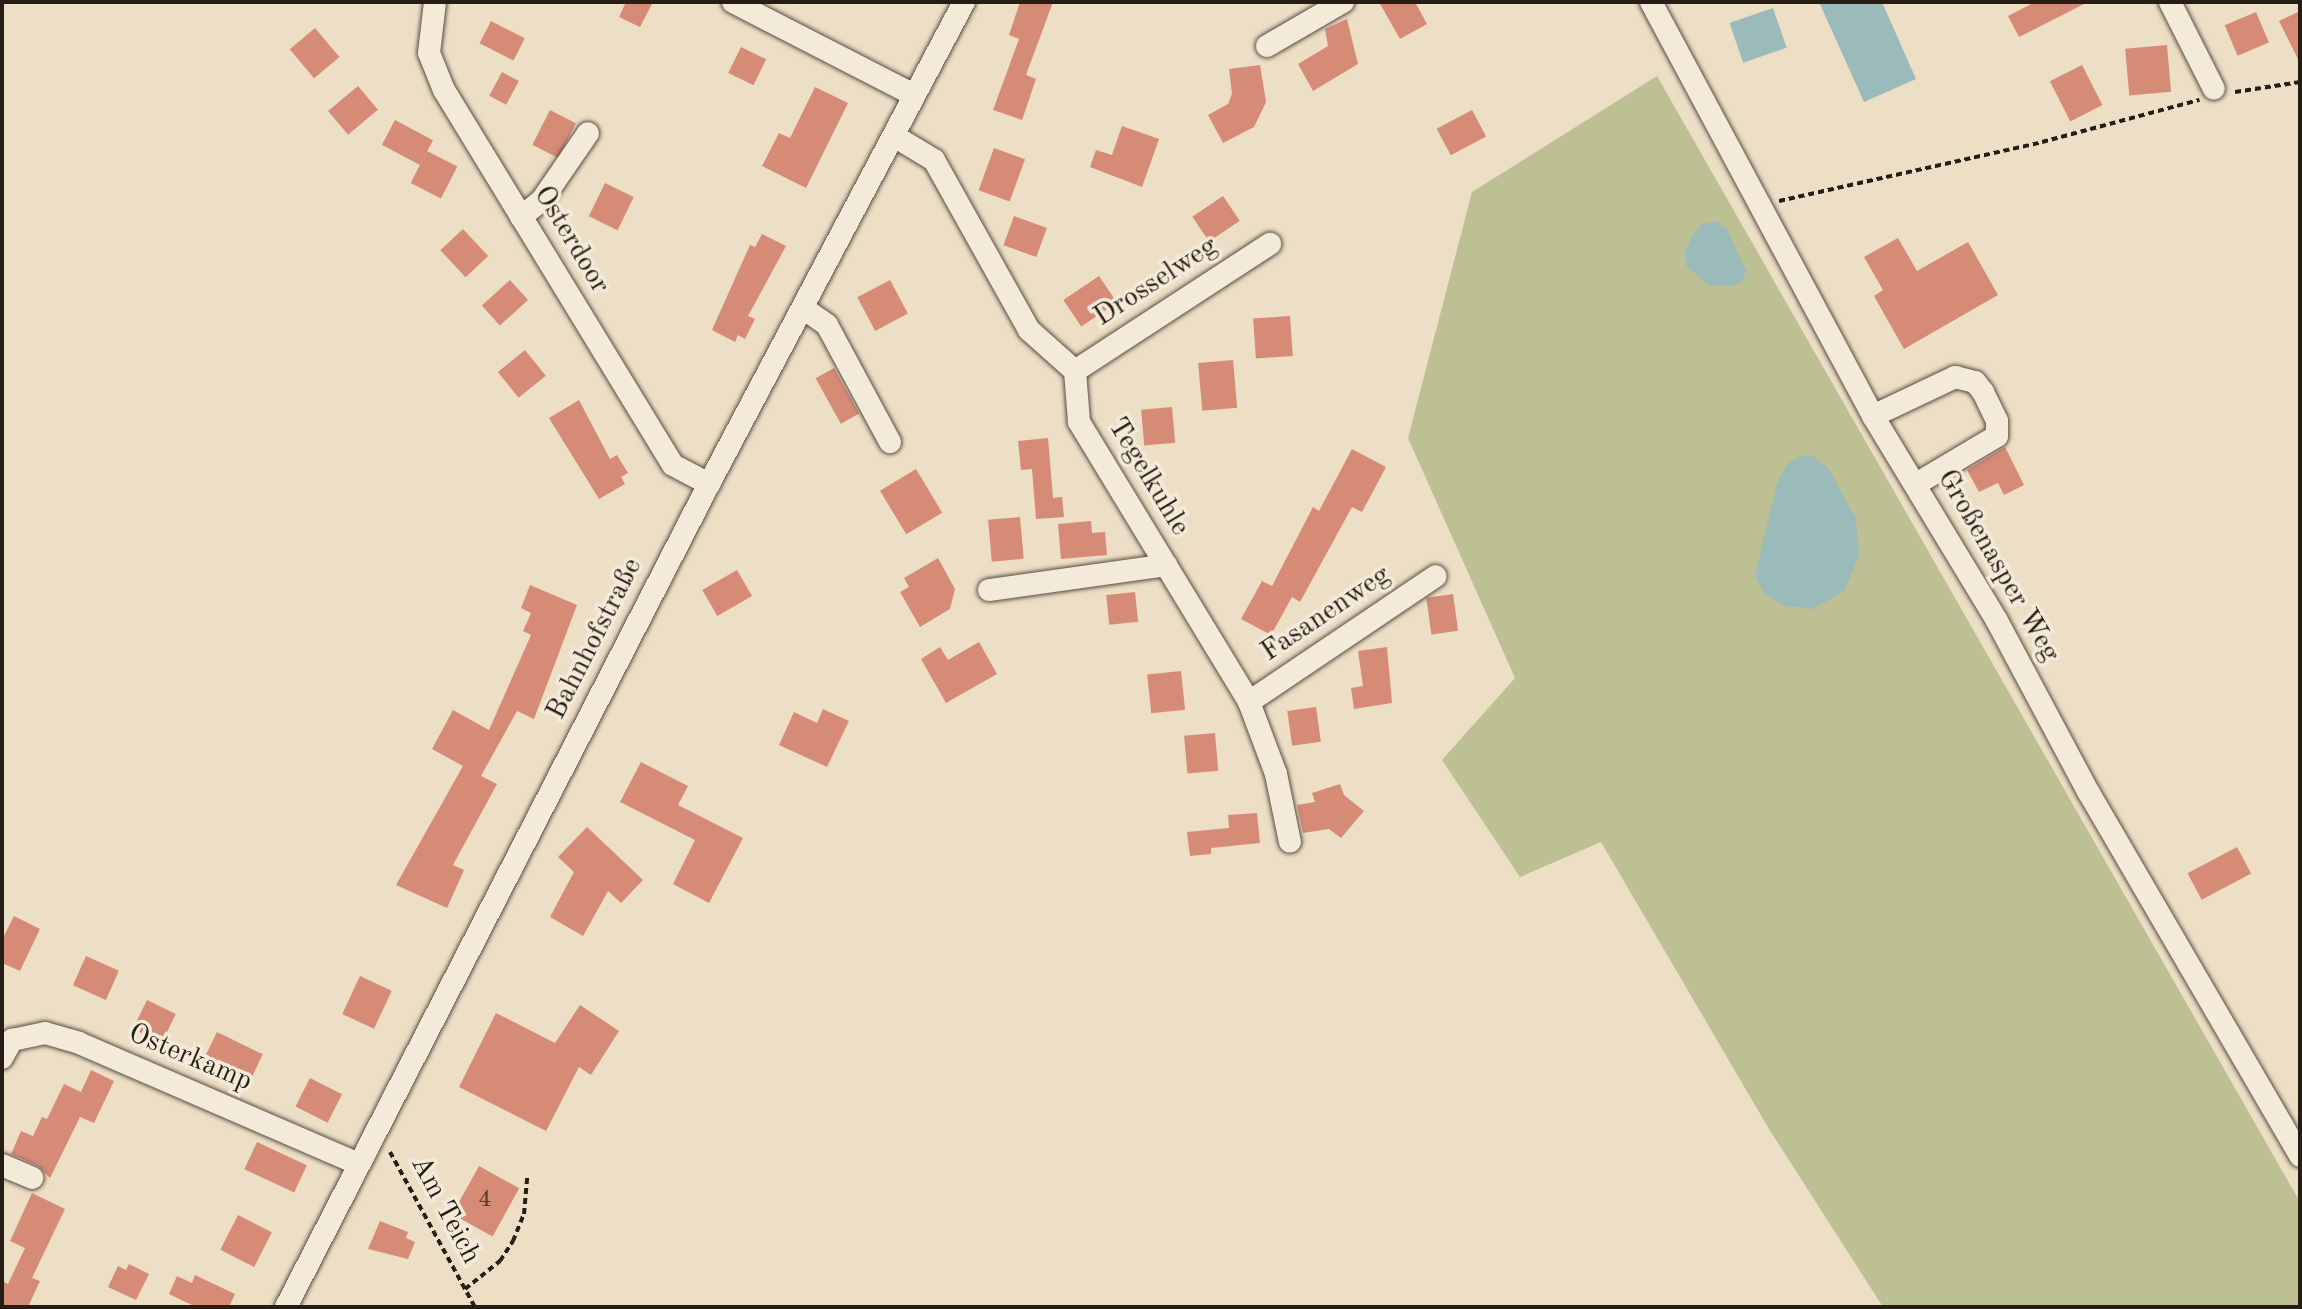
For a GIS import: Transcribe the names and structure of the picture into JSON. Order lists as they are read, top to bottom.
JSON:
{
  "streets": {
    "street": [
      "Osterdoor",
      "Drosselweg",
      "Tegelkuhle",
      "Großenasper Weg",
      "Fasanenweg",
      "Bahnhofstraße",
      "Osterkamp"
    ],
    "path": ["Am Teich"]
  },
  "crossings": [
    ["Osterdoor", "Bahnhofstraße"],
    ["Drosselweg", "Tegelkuhle"],
    ["Tegelkuhle", "Fasanenweg"],
    ["Bahnhofstraße", "Osterkamp"],
    ["Bahnhofstraße", "Am Teich"]
  ],
  "house_numbers": ["4"]
}
